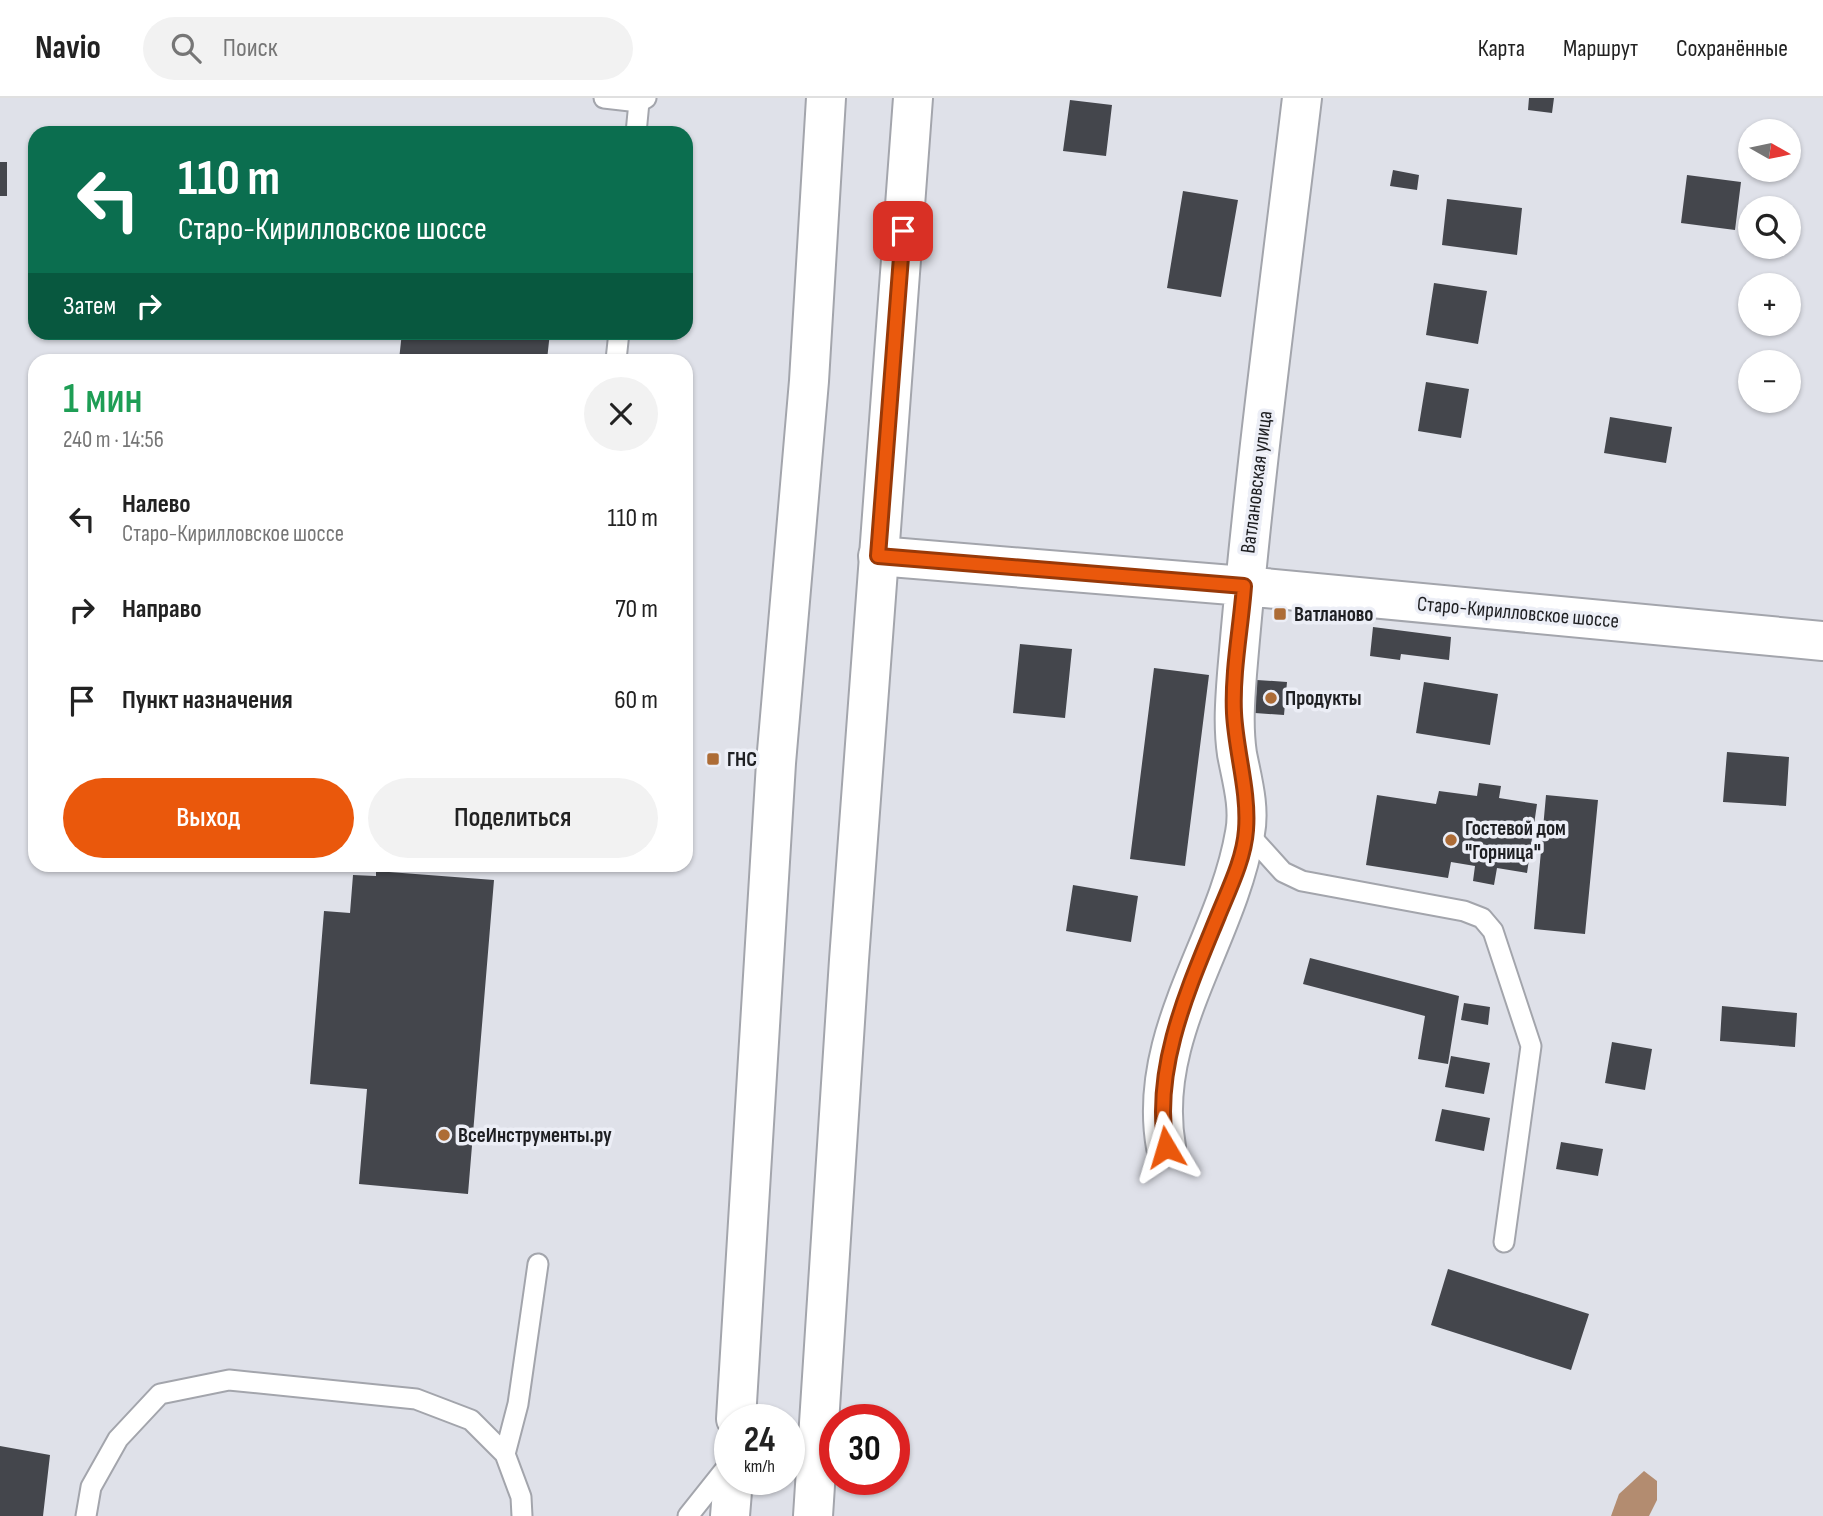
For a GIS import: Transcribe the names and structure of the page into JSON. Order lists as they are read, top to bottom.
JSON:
{
  "streets": {
    "main road": ["Ватлановская улица", "Старо-Кирилловское шоссе"]
  },
  "crossings": [
    ["Ватлановская улица", "Старо-Кирилловское шоссе"]
  ],
  "places": {
    "transit": ["Ватланово", "ГНС"],
    "other": ["Продукты", "Гостевой дом \"Горница\"", "ВсеИнструменты.ру"]
  },
  "north": "right",
  "page": {
    "header": "Navio",
    "search": "Поиск",
    "nav": ["Карта", "Маршрут", "Сохранённые"],
    "map_buttons": ["+", "−"],
    "turn": ["110 m", "Старо-Кирилловское шоссе"],
    "then": "Затем",
    "heading": ["1 мин", "240 m · 14:56"],
    "list": [
      {
        "name": "Налево",
        "note": "Старо-Кирилловское шоссе",
        "value": "110 m"
      },
      {
        "name": "Направо",
        "value": "70 m"
      },
      {
        "name": "Пункт назначения",
        "value": "60 m"
      }
    ],
    "buttons": ["Выход", "Поделиться"],
    "speed": "24 km/h",
    "limit": "30"
  }
}
